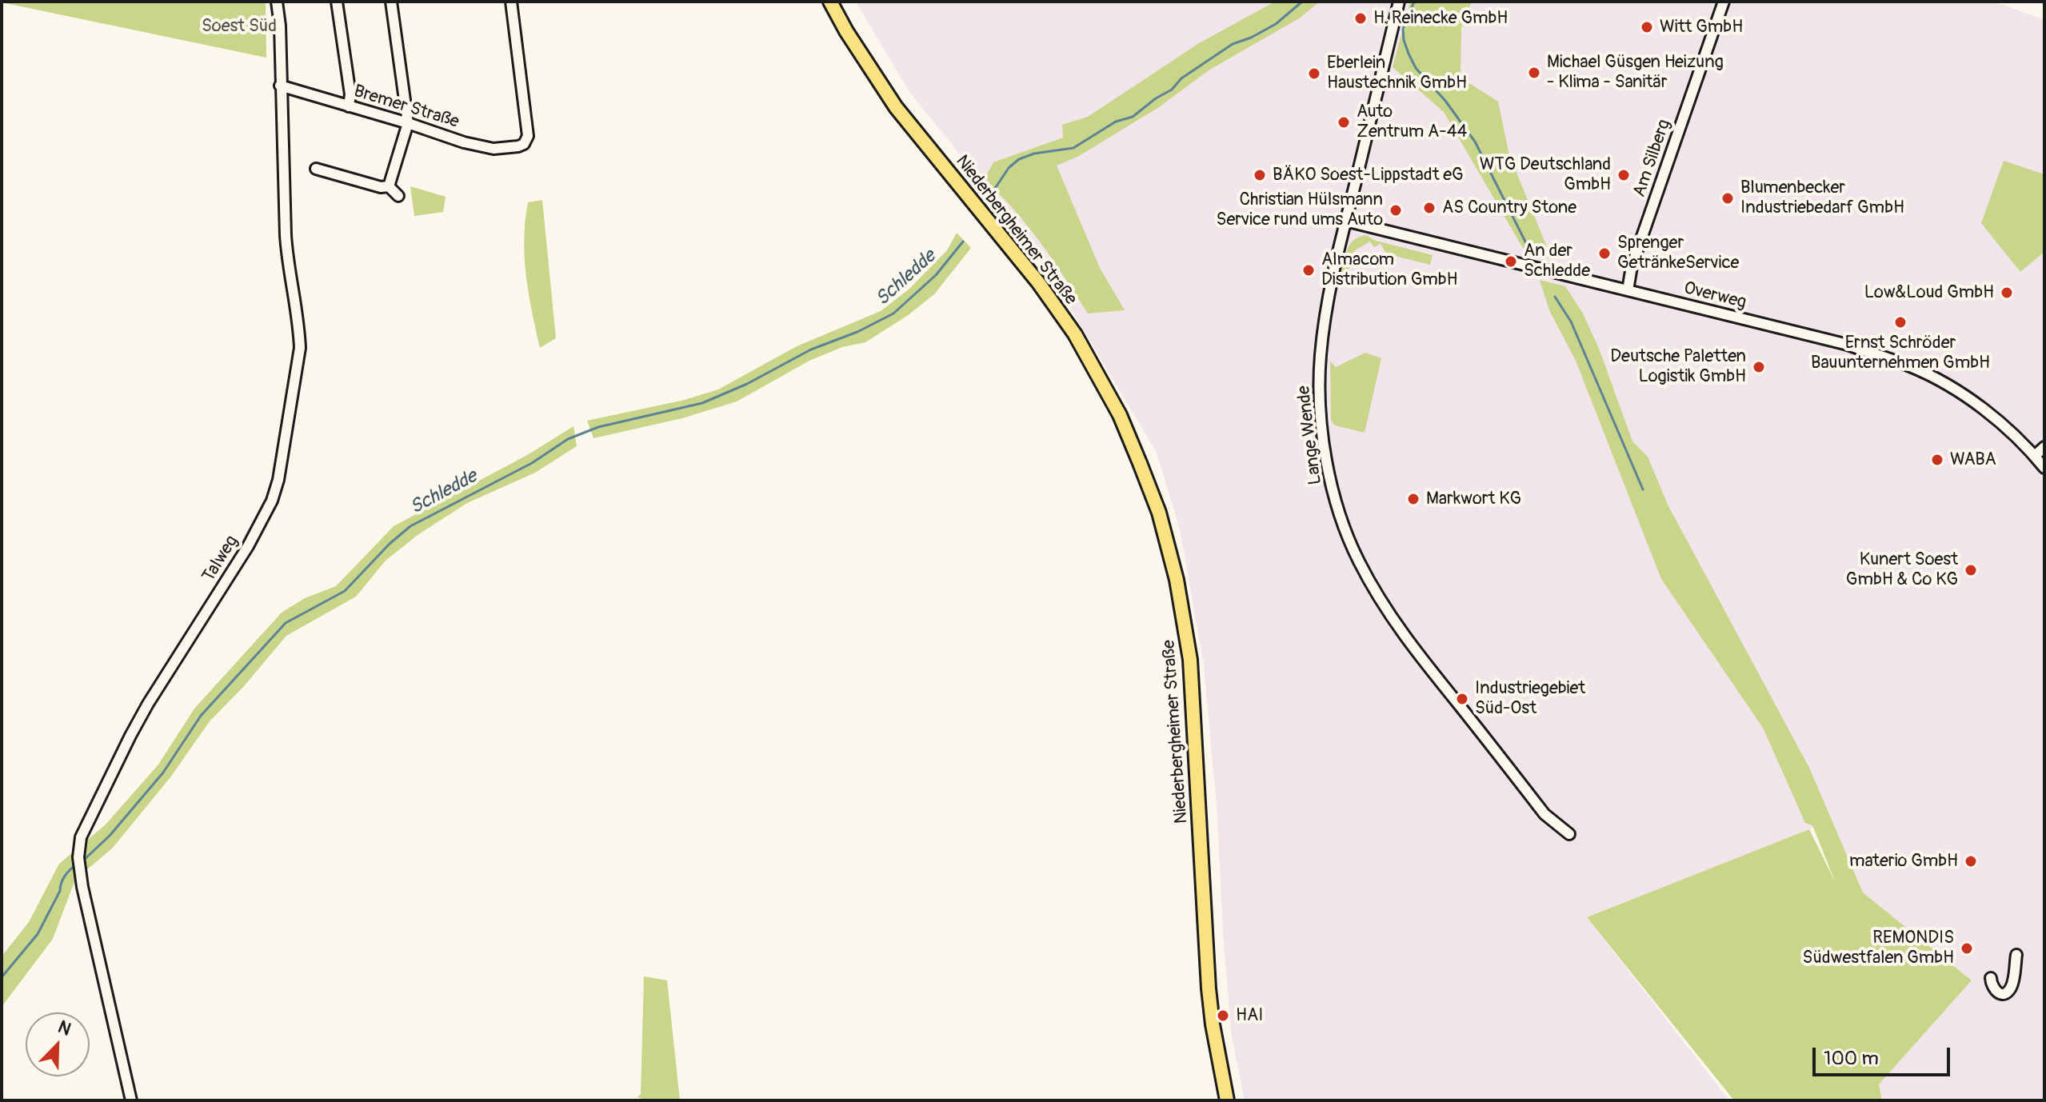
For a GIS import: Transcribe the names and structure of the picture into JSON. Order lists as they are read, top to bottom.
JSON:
{
  "streets": {
    "main road": ["Niederbergheimer Straße"],
    "street": [
      "Bremer Straße",
      "Am Silberg",
      "Overweg",
      "Lange Wende",
      "Talweg"
    ]
  },
  "crossings": [
    ["Bremer Straße", "Talweg"],
    ["Am Silberg", "Overweg"],
    ["Overweg", "Lange Wende"]
  ],
  "water": ["Schledde"],
  "parks": ["Soest Süd"],
  "places": [
    "H. Reinecke GmbH",
    "Witt GmbH",
    "Michael Güsgen Heizung - Klima - Sanitär",
    "Eberlein Haustechnik GmbH",
    "Auto Zentrum A-44",
    "BÄKO Soest-Lippstadt eG",
    "WTG Deutschland GmbH",
    "Blumenbecker Industriebedarf GmbH",
    "AS Country Stone",
    "Christian Hülsmann Service rund ums Auto",
    "Sprenger GetränkeService",
    "An der Schledde",
    "Almacom Distribution GmbH",
    "Low&Loud GmbH",
    "Ernst Schröder Bauunternehmen GmbH",
    "Deutsche Paletten Logistik GmbH",
    "WABA",
    "Markwort KG",
    "Kunert Soest GmbH & Co KG",
    "Industriegebiet Süd-Ost",
    "materio GmbH",
    "REMONDIS Südwestfalen GmbH",
    "HAI"
  ],
  "scale_bar": "100 m",
  "north": "top right"
}
